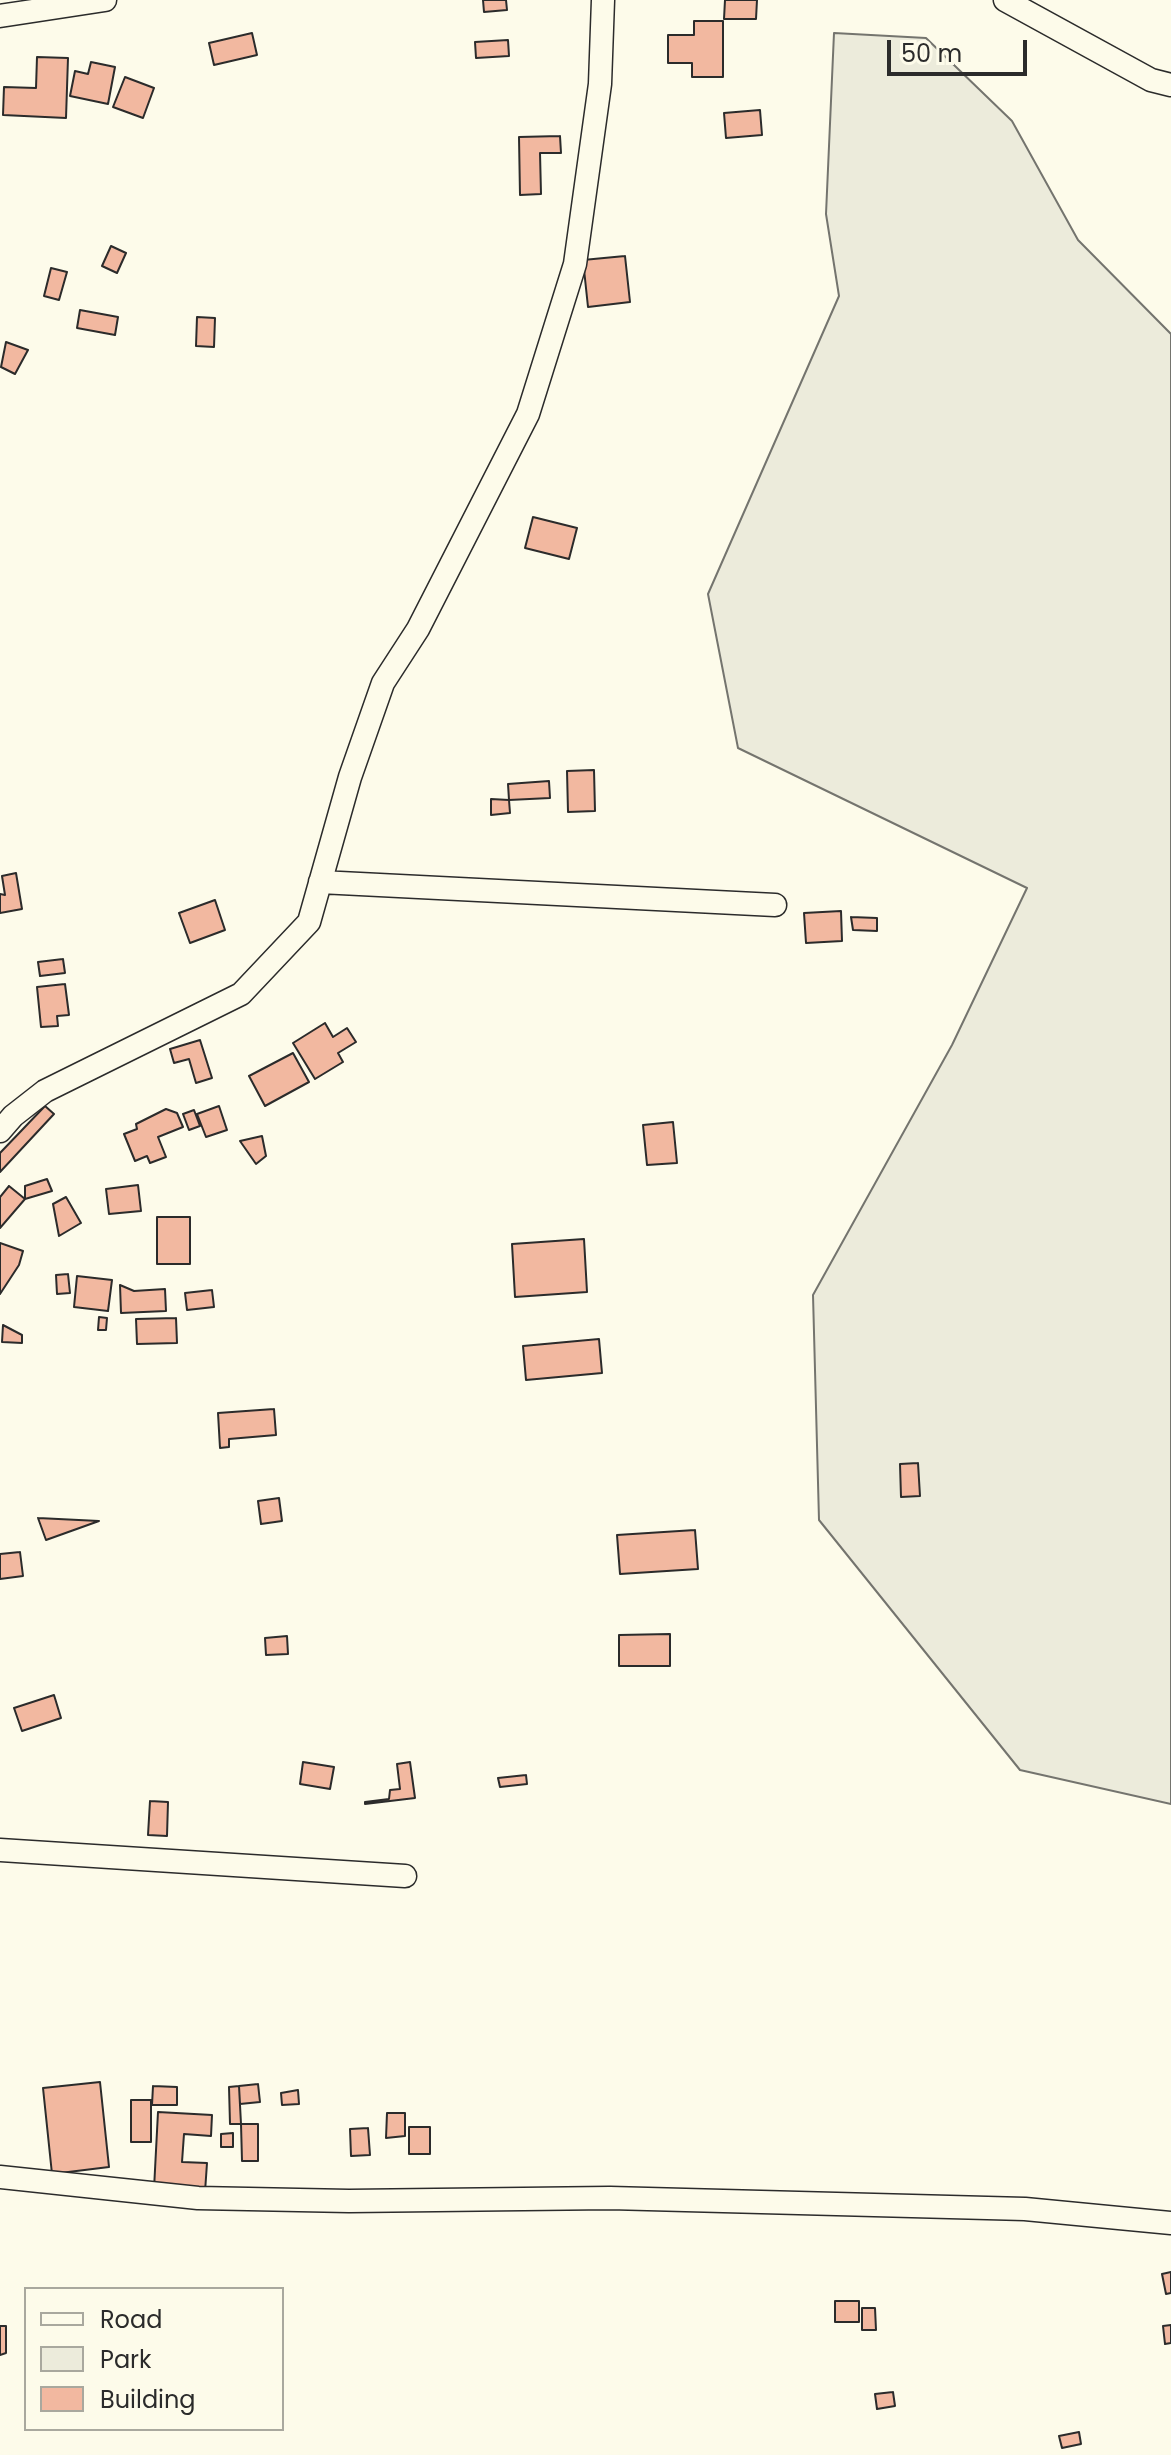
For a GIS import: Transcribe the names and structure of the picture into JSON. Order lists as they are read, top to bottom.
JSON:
{
  "legend": ["Road", "Park", "Building"],
  "scale_bar": "50 m"
}
